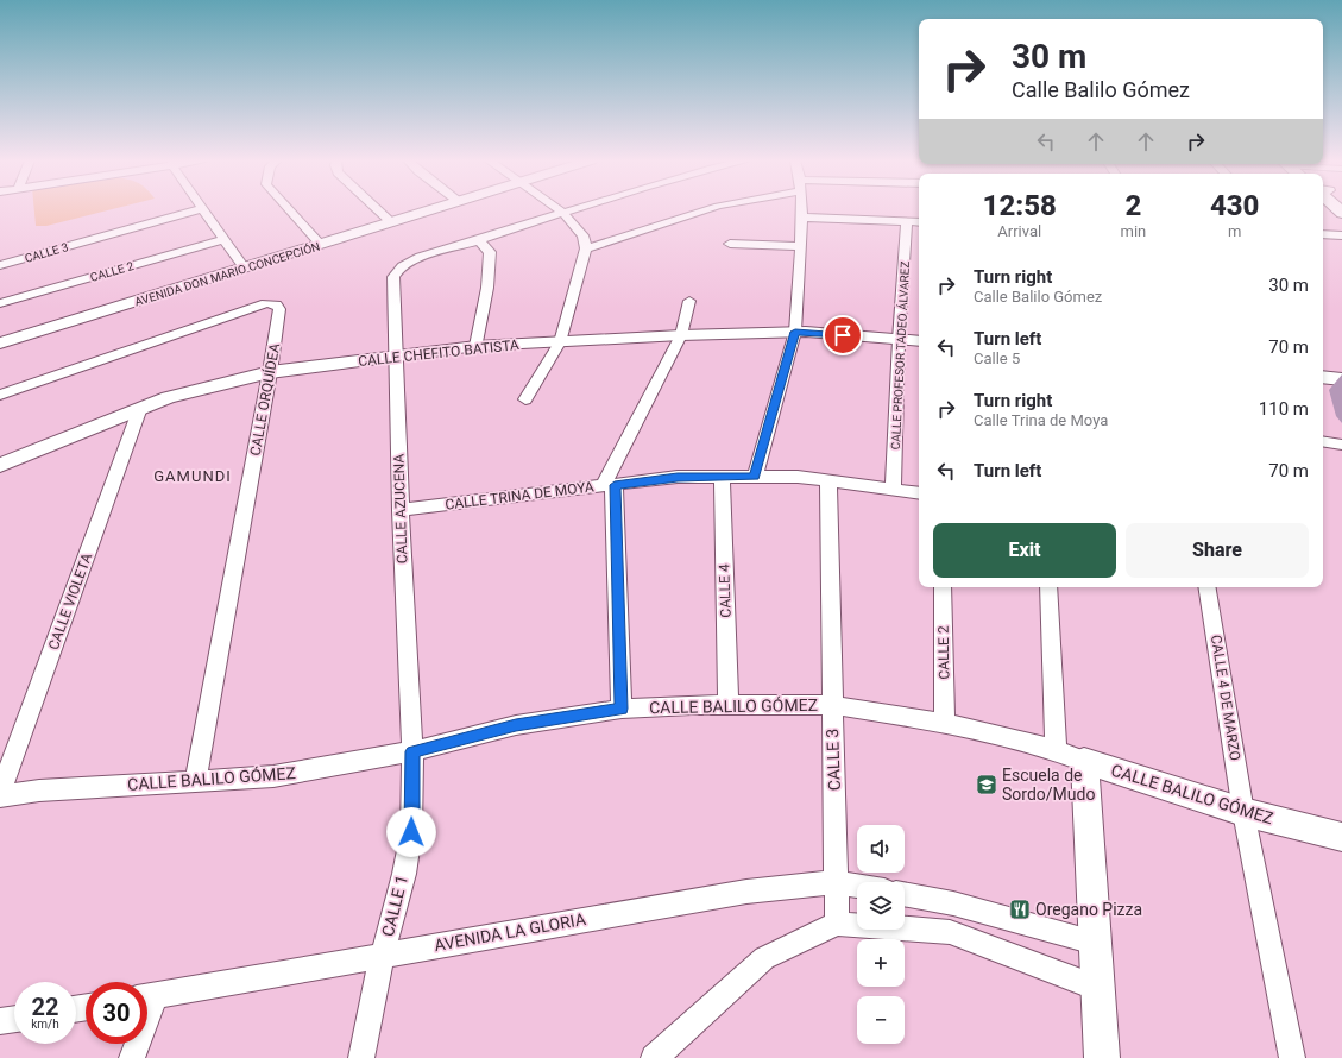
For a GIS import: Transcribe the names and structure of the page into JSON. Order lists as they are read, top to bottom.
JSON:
{
  "streets": {
    "street": [
      "CALLE 3",
      "CALLE 2",
      "AVENIDA DON MARIO CONCEPCIÓN",
      "CALLE CHEFITO BATISTA",
      "CALLE PROFESOR TADEO ÁLVAREZ",
      "CALLE ORQUÍDEA",
      "CALLE TRINA DE MOYA",
      "CALLE AZUCENA",
      "CALLE 4",
      "CALLE VIOLETA",
      "CALLE 4 DE MARZO",
      "CALLE BALILO GÓMEZ",
      "CALLE 1",
      "AVENIDA LA GLORIA"
    ]
  },
  "crossings": [
    ["CALLE 3", "CALLE TRINA DE MOYA"],
    ["CALLE 3", "CALLE BALILO GÓMEZ"],
    ["CALLE 3", "AVENIDA LA GLORIA"],
    ["CALLE 2", "CALLE BALILO GÓMEZ"],
    ["CALLE CHEFITO BATISTA", "CALLE PROFESOR TADEO ÁLVAREZ"],
    ["CALLE CHEFITO BATISTA", "CALLE ORQUÍDEA"],
    ["CALLE CHEFITO BATISTA", "CALLE AZUCENA"],
    ["CALLE CHEFITO BATISTA", "CALLE VIOLETA"],
    ["CALLE PROFESOR TADEO ÁLVAREZ", "CALLE TRINA DE MOYA"],
    ["CALLE ORQUÍDEA", "CALLE BALILO GÓMEZ"],
    ["CALLE TRINA DE MOYA", "CALLE AZUCENA"],
    ["CALLE TRINA DE MOYA", "CALLE 4"],
    ["CALLE AZUCENA", "CALLE BALILO GÓMEZ"],
    ["CALLE AZUCENA", "CALLE 1"],
    ["CALLE 4", "CALLE BALILO GÓMEZ"],
    ["CALLE VIOLETA", "CALLE BALILO GÓMEZ"],
    ["CALLE 4 DE MARZO", "CALLE BALILO GÓMEZ"],
    ["CALLE BALILO GÓMEZ", "CALLE 1"],
    ["CALLE 1", "AVENIDA LA GLORIA"]
  ],
  "districts": ["GAMUNDI"],
  "places": {
    "school or university": ["Escuela de Sordo/Mudo"],
    "restaurant": ["Oregano Pizza"]
  },
  "page": {
    "turn": ["30 m", "Calle Balilo Gómez"],
    "eta": [
      "12:58",
      "Arrival",
      "2",
      "min",
      "430",
      "m"
    ],
    "list": [
      {
        "name": "Turn right",
        "note": "Calle Balilo Gómez",
        "value": "30 m"
      },
      {
        "name": "Turn left",
        "note": "Calle 5",
        "value": "70 m"
      },
      {
        "name": "Turn right",
        "note": "Calle Trina de Moya",
        "value": "110 m"
      },
      {
        "name": "Turn left",
        "value": "70 m"
      }
    ],
    "buttons": ["Exit", "Share"],
    "map_buttons": ["+", "−"],
    "speed": "22 km/h",
    "limit": "30"
  }
}
